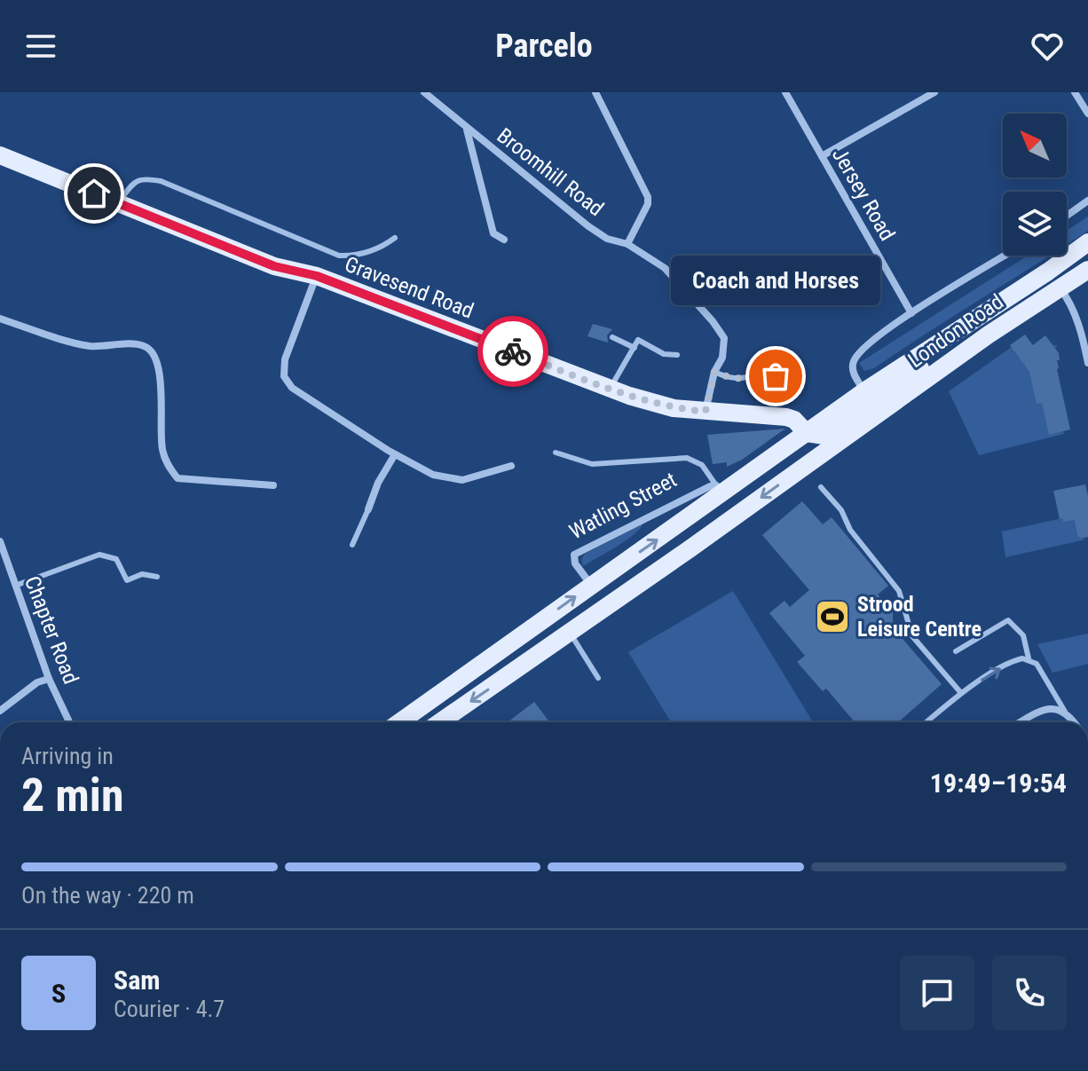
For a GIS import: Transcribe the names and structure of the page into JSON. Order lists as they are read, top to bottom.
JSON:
{
  "streets": {
    "main road": ["Gravesend Road", "London Road", "Watling Street"],
    "street": ["Broomhill Road", "Jersey Road", "Chapter Road"]
  },
  "crossings": [
    ["Broomhill Road", "Gravesend Road"],
    ["Gravesend Road", "London Road"],
    ["Gravesend Road", "Watling Street"],
    ["London Road", "Watling Street"]
  ],
  "places": {
    "other": ["Coach and Horses"],
    "sports": ["Strood Leisure Centre"]
  },
  "north": "top left",
  "page": {
    "header": "Parcelo",
    "bubble": "Coach and Horses",
    "heading": ["2 min", "Arriving in", "19:49–19:54"],
    "panel": ["Sam", "Courier · 4.7"],
    "bar": "On the way · 220 m",
    "round": "S"
  }
}
